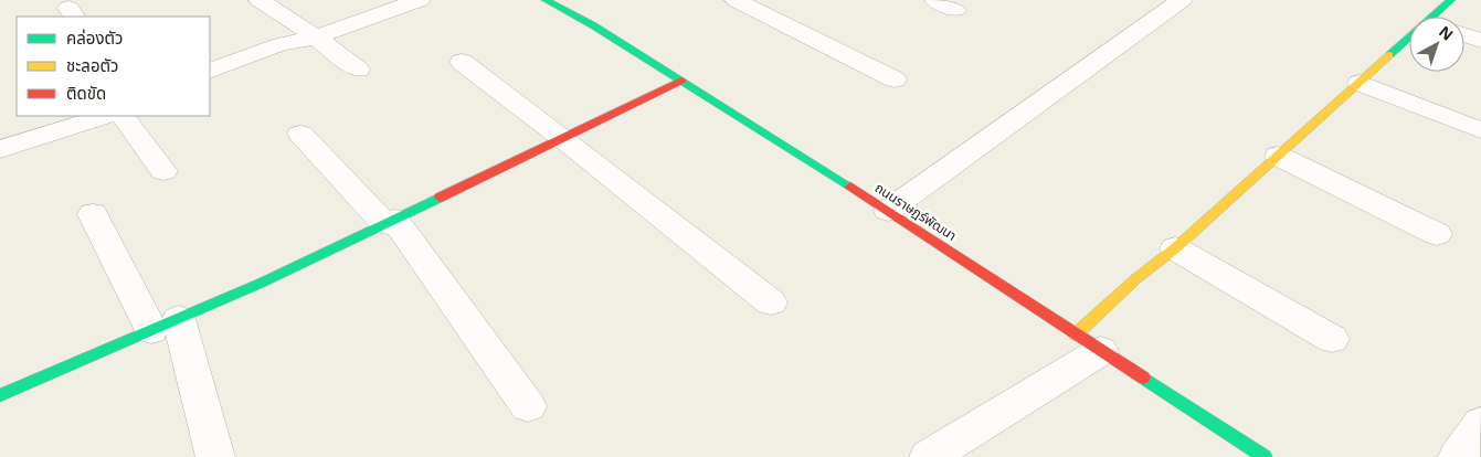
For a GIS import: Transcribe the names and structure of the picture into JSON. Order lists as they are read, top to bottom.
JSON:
{
  "streets": {
    "street": ["ถนนราษฏร์พัฒนา"]
  },
  "legend": ["คล่องตัว", "ชะลอตัว", "ติดขัด"],
  "north": "top right"
}
